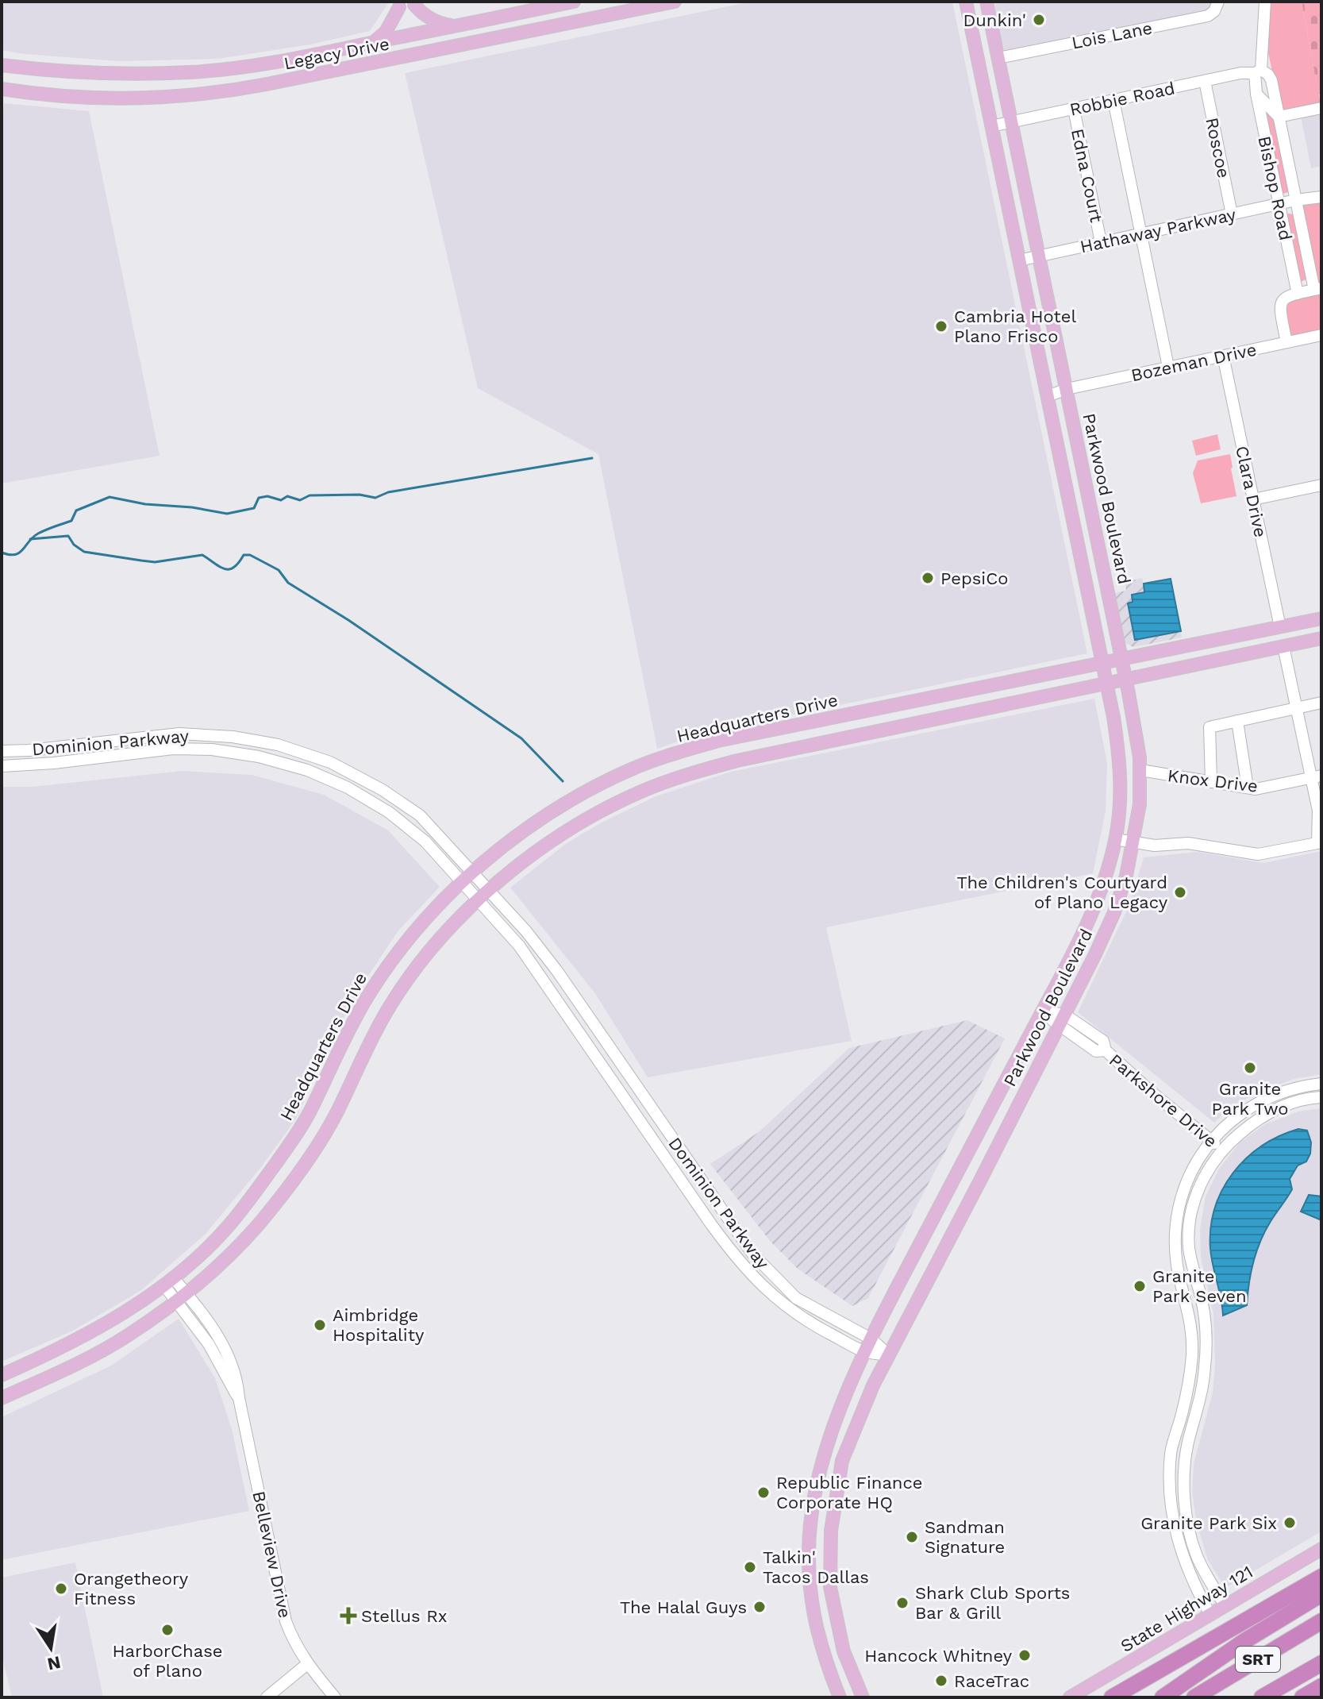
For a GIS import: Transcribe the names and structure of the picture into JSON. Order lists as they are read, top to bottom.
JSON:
{
  "streets": {
    "highway": ["SRT"],
    "main road": [
      "Legacy Drive",
      "Parkwood Boulevard",
      "Headquarters Drive",
      "State Highway 121"
    ],
    "street": [
      "Lois Lane",
      "Robbie Road",
      "Roscoe",
      "Edna Court",
      "Bishop Road",
      "Hathaway Parkway",
      "Bozeman Drive",
      "Clara Drive",
      "Dominion Parkway",
      "Knox Drive",
      "Parkshore Drive",
      "Belleview Drive"
    ]
  },
  "crossings": [
    ["Lois Lane", "Parkwood Boulevard"],
    ["Robbie Road", "Roscoe"],
    ["Robbie Road", "Edna Court"],
    ["Robbie Road", "Bishop Road"],
    ["Robbie Road", "Parkwood Boulevard"],
    ["Roscoe", "Hathaway Parkway"],
    ["Edna Court", "Hathaway Parkway"],
    ["Bishop Road", "Hathaway Parkway"],
    ["Hathaway Parkway", "Parkwood Boulevard"],
    ["Bozeman Drive", "Clara Drive"],
    ["Bozeman Drive", "Parkwood Boulevard"],
    ["Clara Drive", "Headquarters Drive"],
    ["Parkwood Boulevard", "Headquarters Drive"],
    ["Parkwood Boulevard", "Dominion Parkway"],
    ["Parkwood Boulevard", "Knox Drive"],
    ["Parkwood Boulevard", "Parkshore Drive"],
    ["Headquarters Drive", "Dominion Parkway"],
    ["Headquarters Drive", "Belleview Drive"]
  ],
  "places": {
    "other": [
      "Dunkin'",
      "Cambria Hotel Plano Frisco",
      "PepsiCo",
      "The Children's Courtyard of Plano Legacy",
      "Granite Park Two",
      "Granite Park Seven",
      "Aimbridge Hospitality",
      "Republic Finance Corporate HQ",
      "Granite Park Six",
      "Sandman Signature",
      "Talkin' Tacos Dallas",
      "Orangetheory Fitness",
      "Shark Club Sports Bar & Grill",
      "The Halal Guys",
      "HarborChase of Plano",
      "Hancock Whitney",
      "RaceTrac"
    ],
    "health": ["Stellus Rx"]
  },
  "north": "bottom"
}
